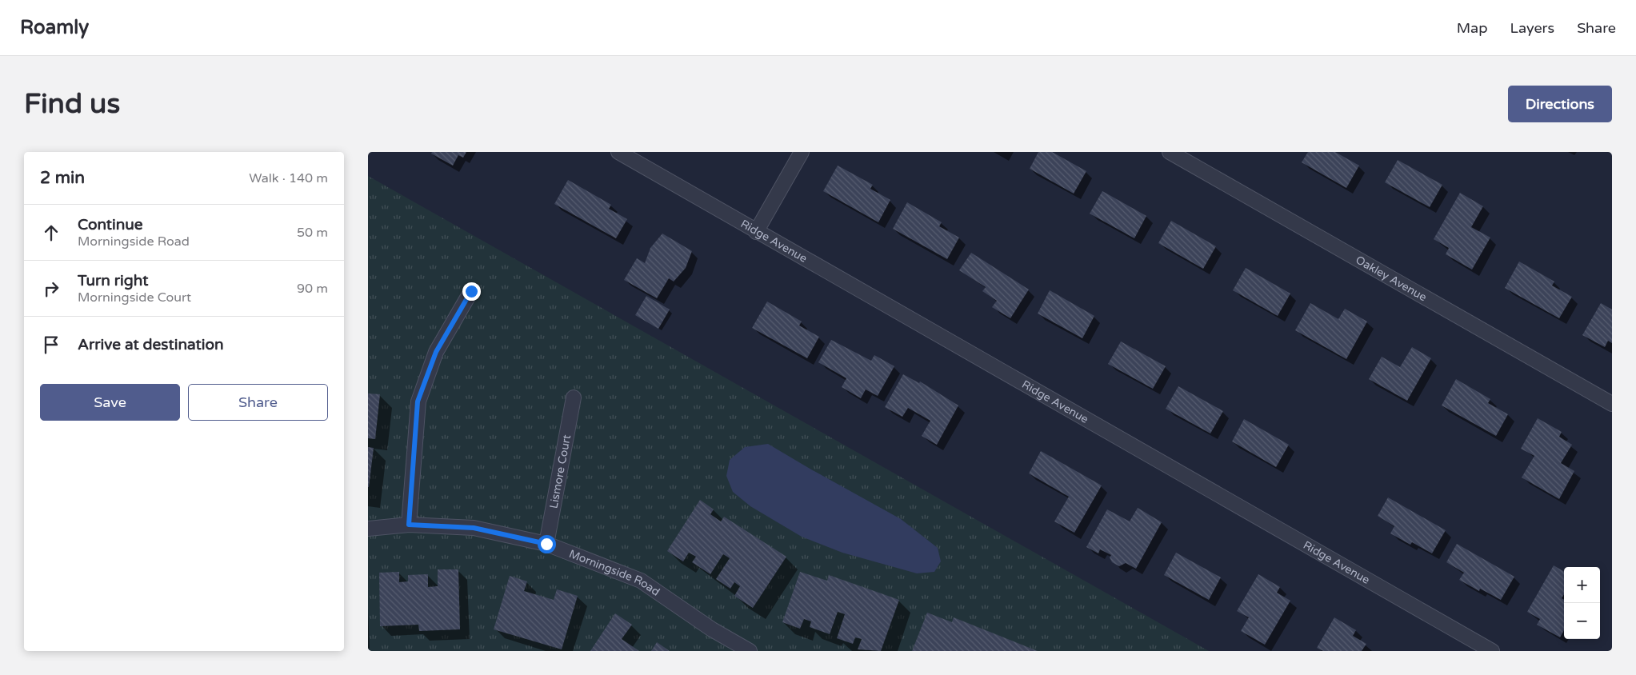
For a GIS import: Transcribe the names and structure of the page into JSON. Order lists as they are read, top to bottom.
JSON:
{
  "streets": {
    "street": [
      "Ridge Avenue",
      "Oakley Avenue",
      "Lismore Court",
      "Morningside Road"
    ]
  },
  "crossings": [
    ["Lismore Court", "Morningside Road"]
  ],
  "page": {
    "header": "Roamly",
    "nav": ["Map", "Layers", "Share"],
    "buttons": [
      "Directions",
      ["Save", "Share"]
    ],
    "title": "Find us",
    "heading": ["2 min", "Walk · 140 m"],
    "list": [
      ["Continue", "Morningside Road", "50 m"],
      ["Turn right", "Morningside Court", "90 m"],
      "Arrive at destination"
    ],
    "map_buttons": ["+", "−"]
  }
}
